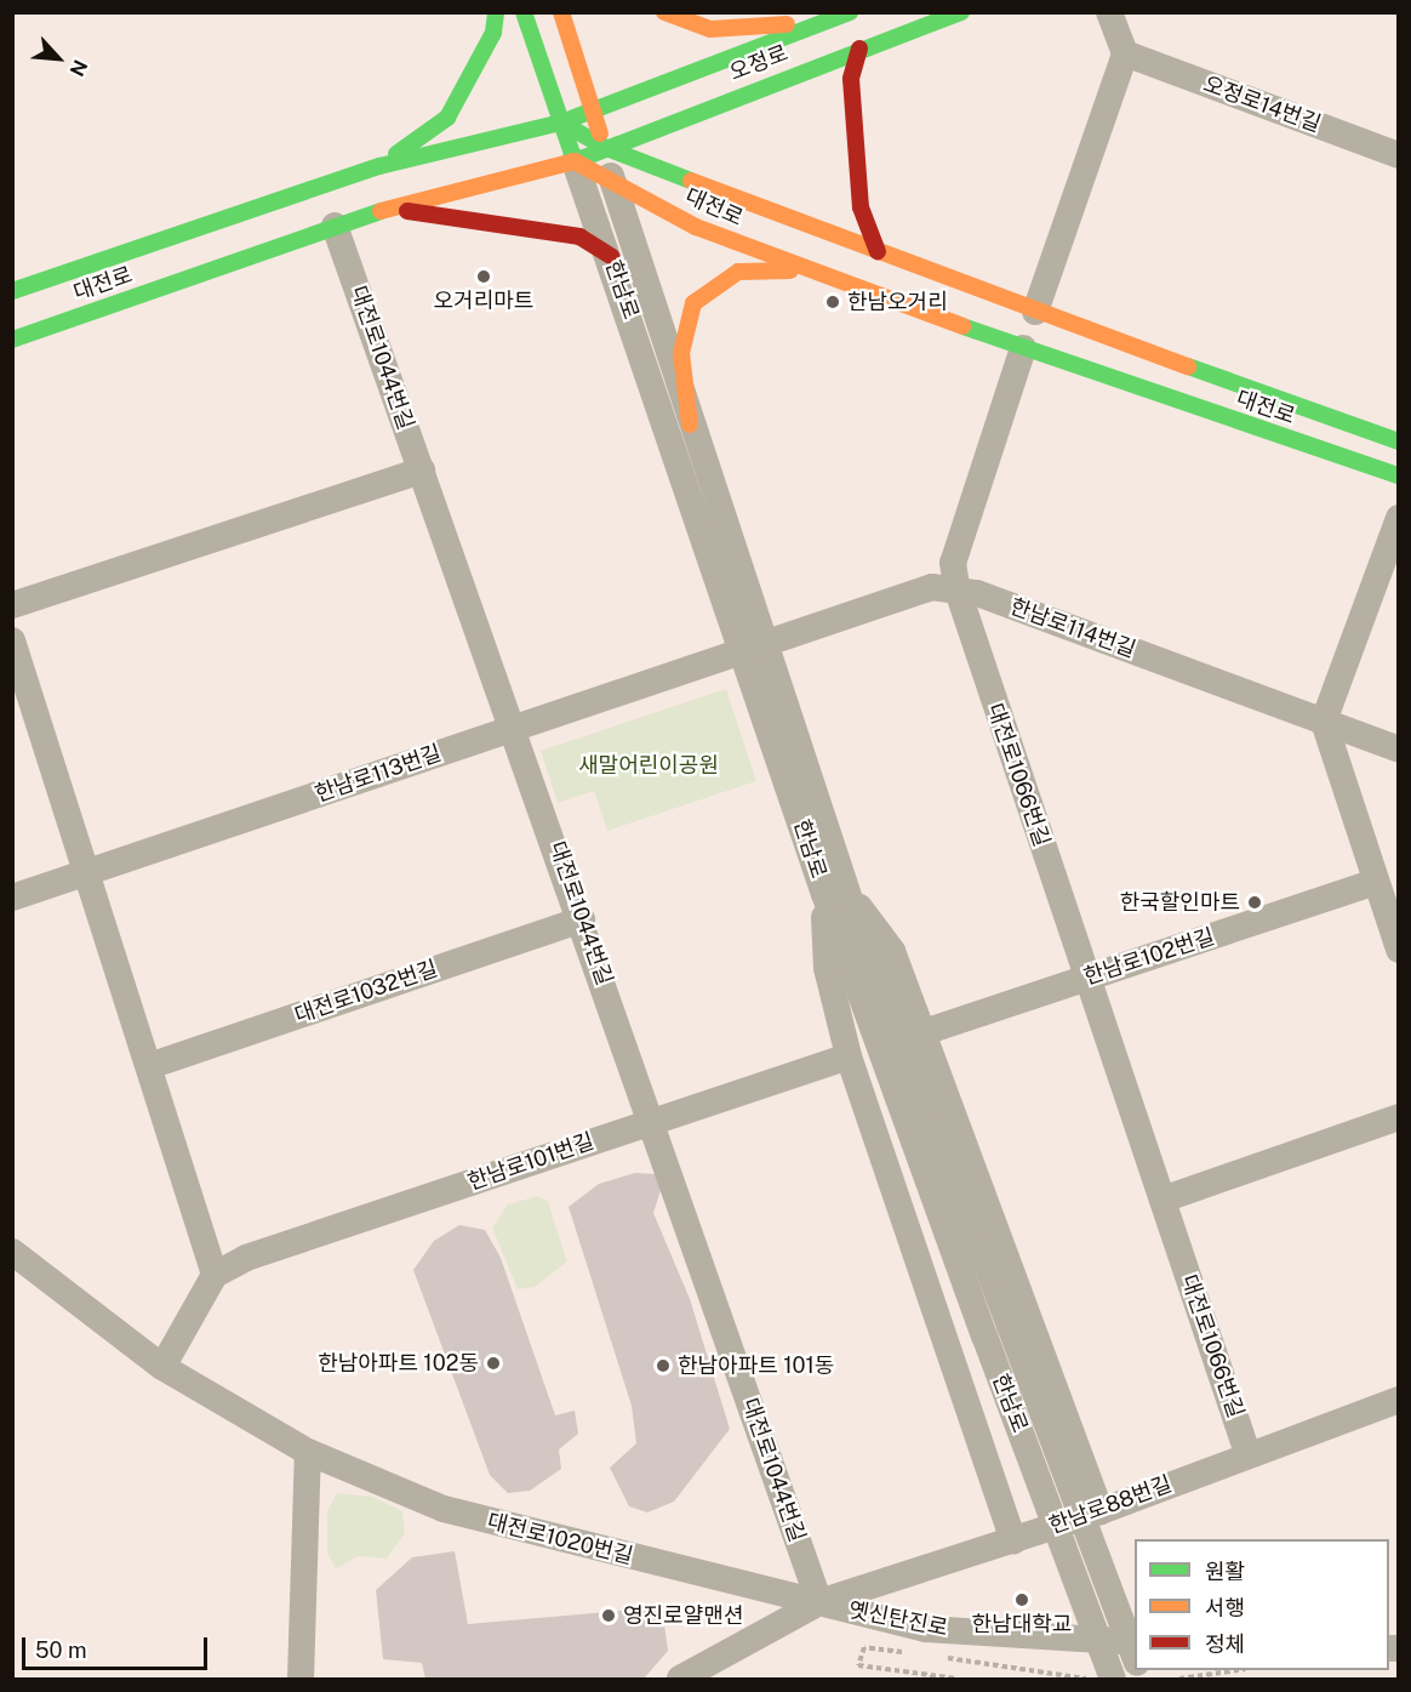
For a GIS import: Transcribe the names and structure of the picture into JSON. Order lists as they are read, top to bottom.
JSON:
{
  "streets": {
    "main road": ["오정로", "대전로", "한남로"],
    "street": [
      "오정로14번길",
      "대전로1044번길",
      "한남로114번길",
      "한남로113번길",
      "대전로1066번길",
      "한남로102번길",
      "대전로1032번길",
      "한남로101번길",
      "한남로88번길",
      "대전로1020번길",
      "옛신탄진로"
    ]
  },
  "crossings": [
    ["오정로", "대전로"],
    ["오정로", "한남로"],
    ["대전로", "한남로"],
    ["대전로", "대전로1044번길"],
    ["대전로", "대전로1066번길"],
    ["한남로", "한남로114번길"],
    ["한남로", "한남로113번길"],
    ["대전로1044번길", "한남로113번길"],
    ["대전로1044번길", "대전로1032번길"],
    ["대전로1044번길", "한남로101번길"],
    ["대전로1044번길", "한남로88번길"],
    ["대전로1044번길", "대전로1020번길"],
    ["대전로1044번길", "옛신탄진로"],
    ["한남로114번길", "한남로113번길"],
    ["한남로114번길", "대전로1066번길"],
    ["대전로1066번길", "한남로102번길"],
    ["대전로1066번길", "한남로88번길"],
    ["한남로88번길", "대전로1020번길"],
    ["한남로88번길", "옛신탄진로"],
    ["대전로1020번길", "옛신탄진로"]
  ],
  "parks": ["새말어린이공원"],
  "places": [
    "오거리마트",
    "한남오거리",
    "한국할인마트",
    "한남아파트 102동",
    "한남아파트 101동",
    "한남대학교",
    "영진로얄맨션"
  ],
  "legend": ["원활", "서행", "정체"],
  "scale_bar": "50 m",
  "north": "bottom right"
}
